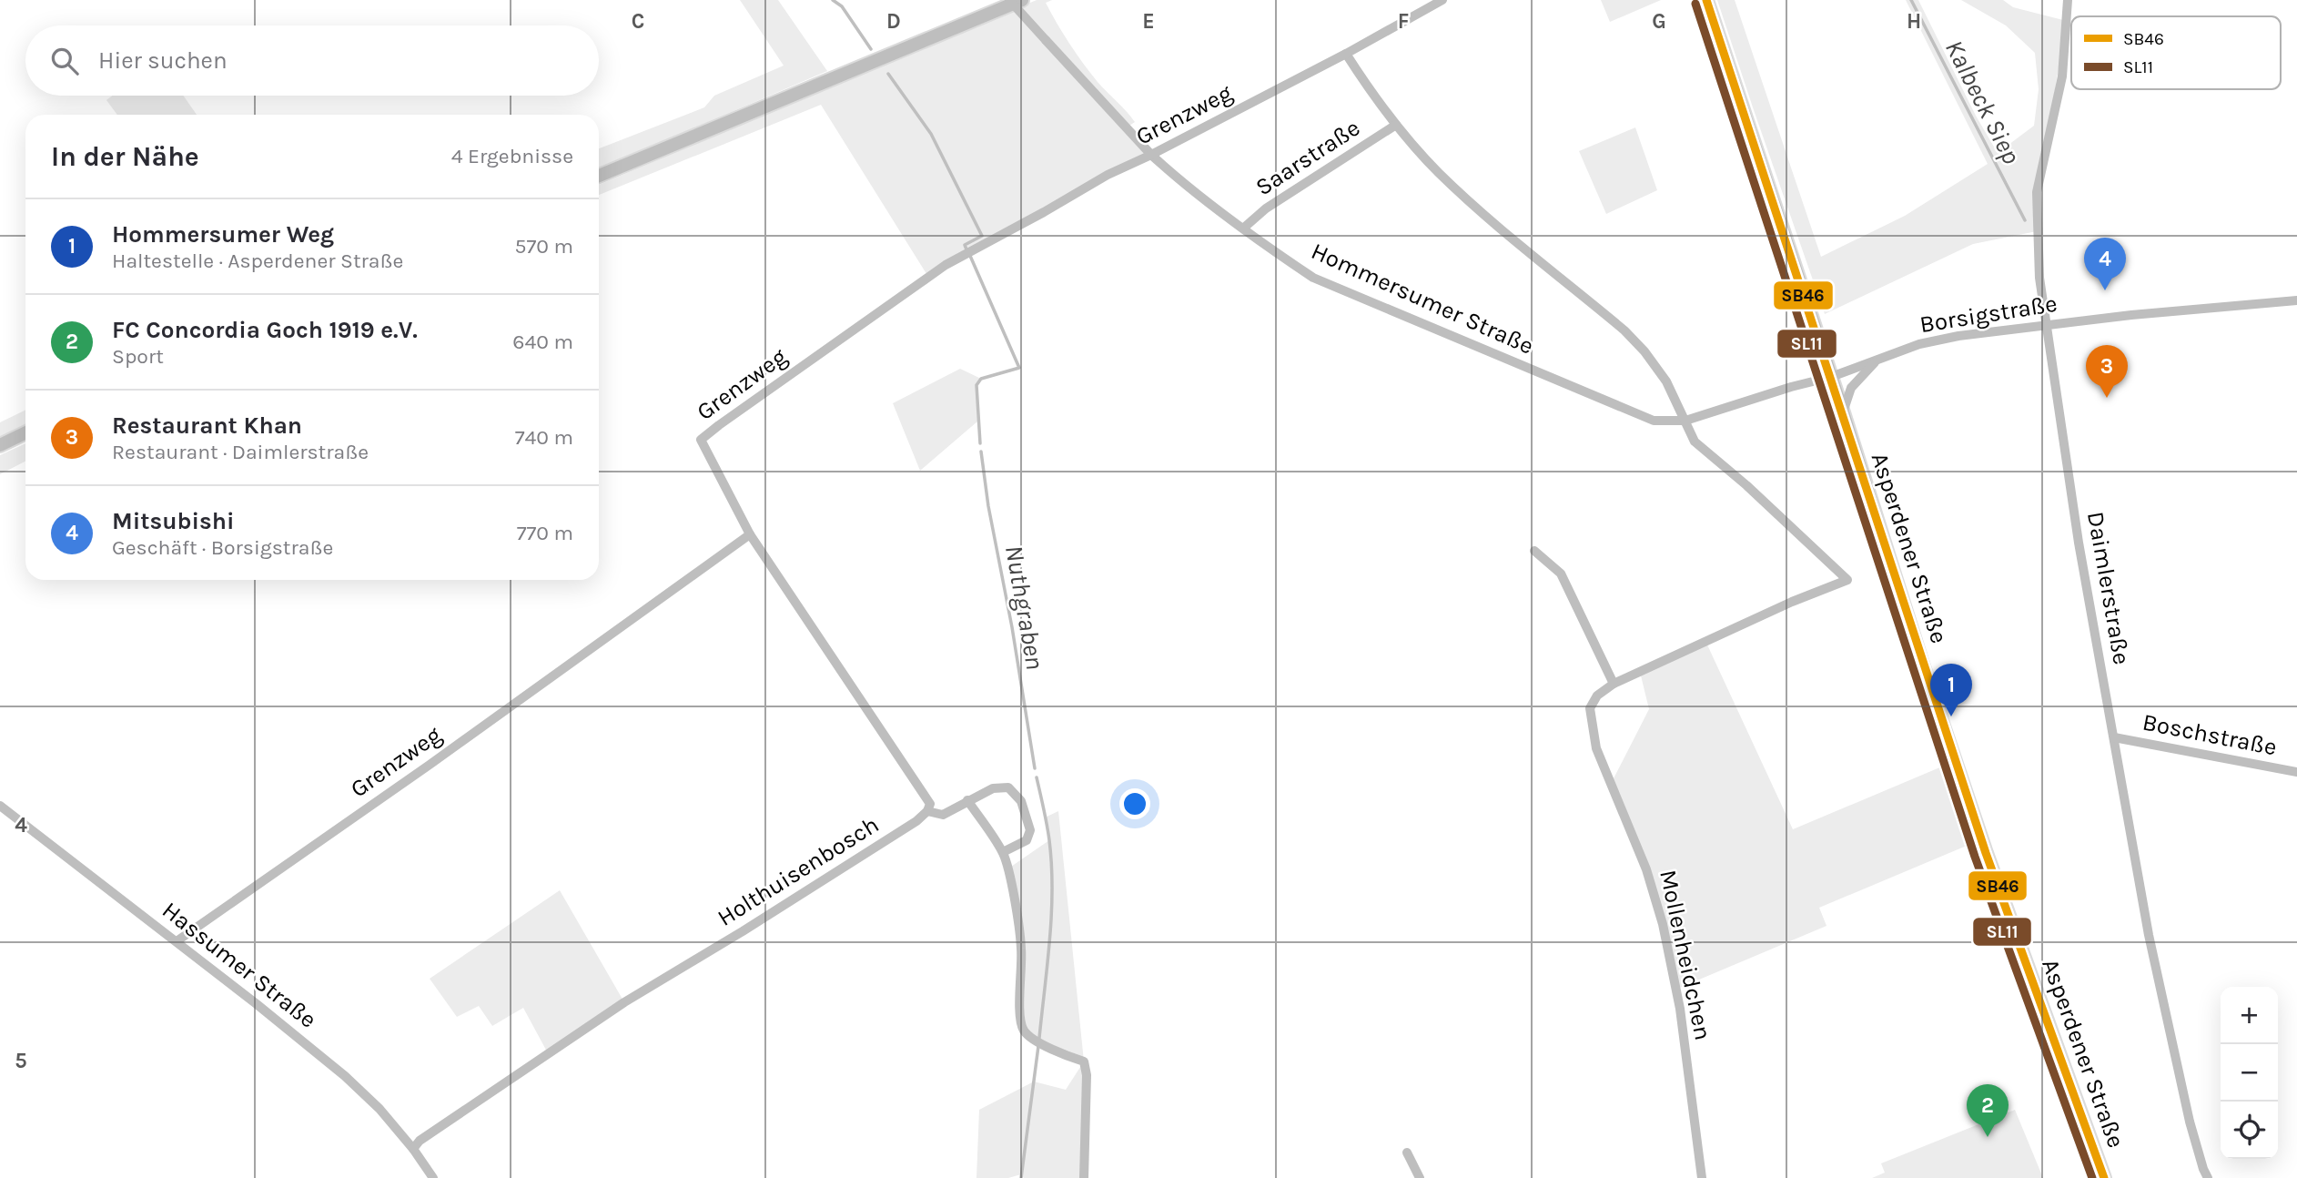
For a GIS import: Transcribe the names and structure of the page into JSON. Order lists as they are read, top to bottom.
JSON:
{
  "streets": {
    "main road": ["Asperdener Straße"],
    "street": [
      "Grenzweg",
      "Saarstraße",
      "Hommersumer Straße",
      "Borsigstraße",
      "Daimlerstraße",
      "Boschstraße",
      "Holthuisenbosch",
      "Mollenheidchen",
      "Hassumer Straße"
    ]
  },
  "crossings": [
    ["Grenzweg", "Hommersumer Straße"],
    ["Grenzweg", "Hassumer Straße"],
    ["Saarstraße", "Hommersumer Straße"],
    ["Hommersumer Straße", "Borsigstraße"],
    ["Hommersumer Straße", "Asperdener Straße"],
    ["Hommersumer Straße", "Mollenheidchen"],
    ["Borsigstraße", "Asperdener Straße"],
    ["Borsigstraße", "Daimlerstraße"],
    ["Daimlerstraße", "Boschstraße"],
    ["Holthuisenbosch", "Hassumer Straße"]
  ],
  "water": ["Kalbeck Siep", "Nuthgraben"],
  "lines": ["transit line SB46", "transit line SL11"],
  "legend": ["SB46", "SL11"],
  "page": {
    "search": "Hier suchen",
    "heading": ["In der Nähe", "4 Ergebnisse"],
    "list": [
      {
        "mark": "1",
        "name": "Hommersumer Weg",
        "note": "Haltestelle · Asperdener Straße",
        "value": "570 m"
      },
      {
        "mark": "2",
        "name": "FC Concordia Goch 1919 e.V.",
        "note": "Sport",
        "value": "640 m"
      },
      {
        "mark": "3",
        "name": "Restaurant Khan",
        "note": "Restaurant · Daimlerstraße",
        "value": "740 m"
      },
      {
        "mark": "4",
        "name": "Mitsubishi",
        "note": "Geschäft · Borsigstraße",
        "value": "770 m"
      }
    ],
    "pins": [
      "4",
      "3",
      "1",
      "2"
    ],
    "map_buttons": ["+", "−"]
  },
  "grid": {
    "columns": [
      "C",
      "D",
      "E",
      "F",
      "G",
      "H"
    ],
    "rows": ["4", "5"]
  }
}
